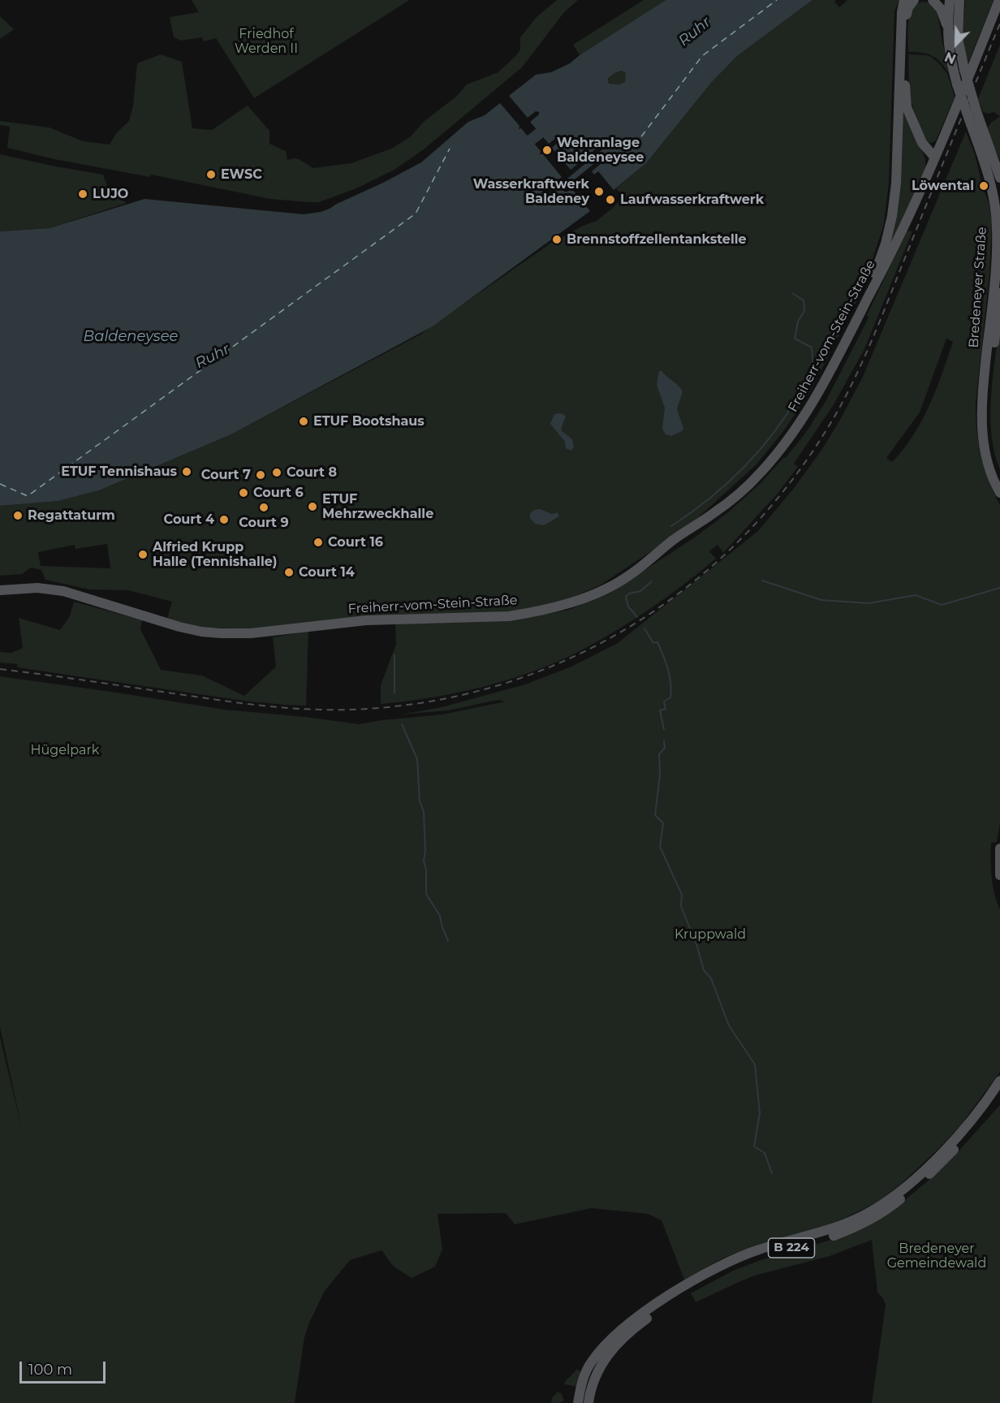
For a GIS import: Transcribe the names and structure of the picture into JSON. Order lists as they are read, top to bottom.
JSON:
{
  "streets": {
    "main road": ["Bredeneyer Straße", "Freiherr-vom-Stein-Straße", "B 224"]
  },
  "water": ["Ruhr", "Baldeneysee"],
  "parks": [
    "Friedhof Werden II",
    "Hügelpark",
    "Kruppwald",
    "Bredeneyer Gemeindewald"
  ],
  "places": [
    "Wehranlage Baldeneysee",
    "EWSC",
    "Löwental",
    "Wasserkraftwerk Baldeney",
    "LUJO",
    "Laufwasserkraftwerk",
    "Brennstoffzellentankstelle",
    "ETUF Bootshaus",
    "ETUF Tennishaus",
    "Court 8",
    "Court 7",
    "Court 6",
    "ETUF Mehrzweckhalle",
    "Court 9",
    "Regattaturm",
    "Court 4",
    "Court 16",
    "Alfried Krupp Halle (Tennishalle)",
    "Court 14"
  ],
  "scale_bar": "100 m",
  "north": "bottom left"
}
